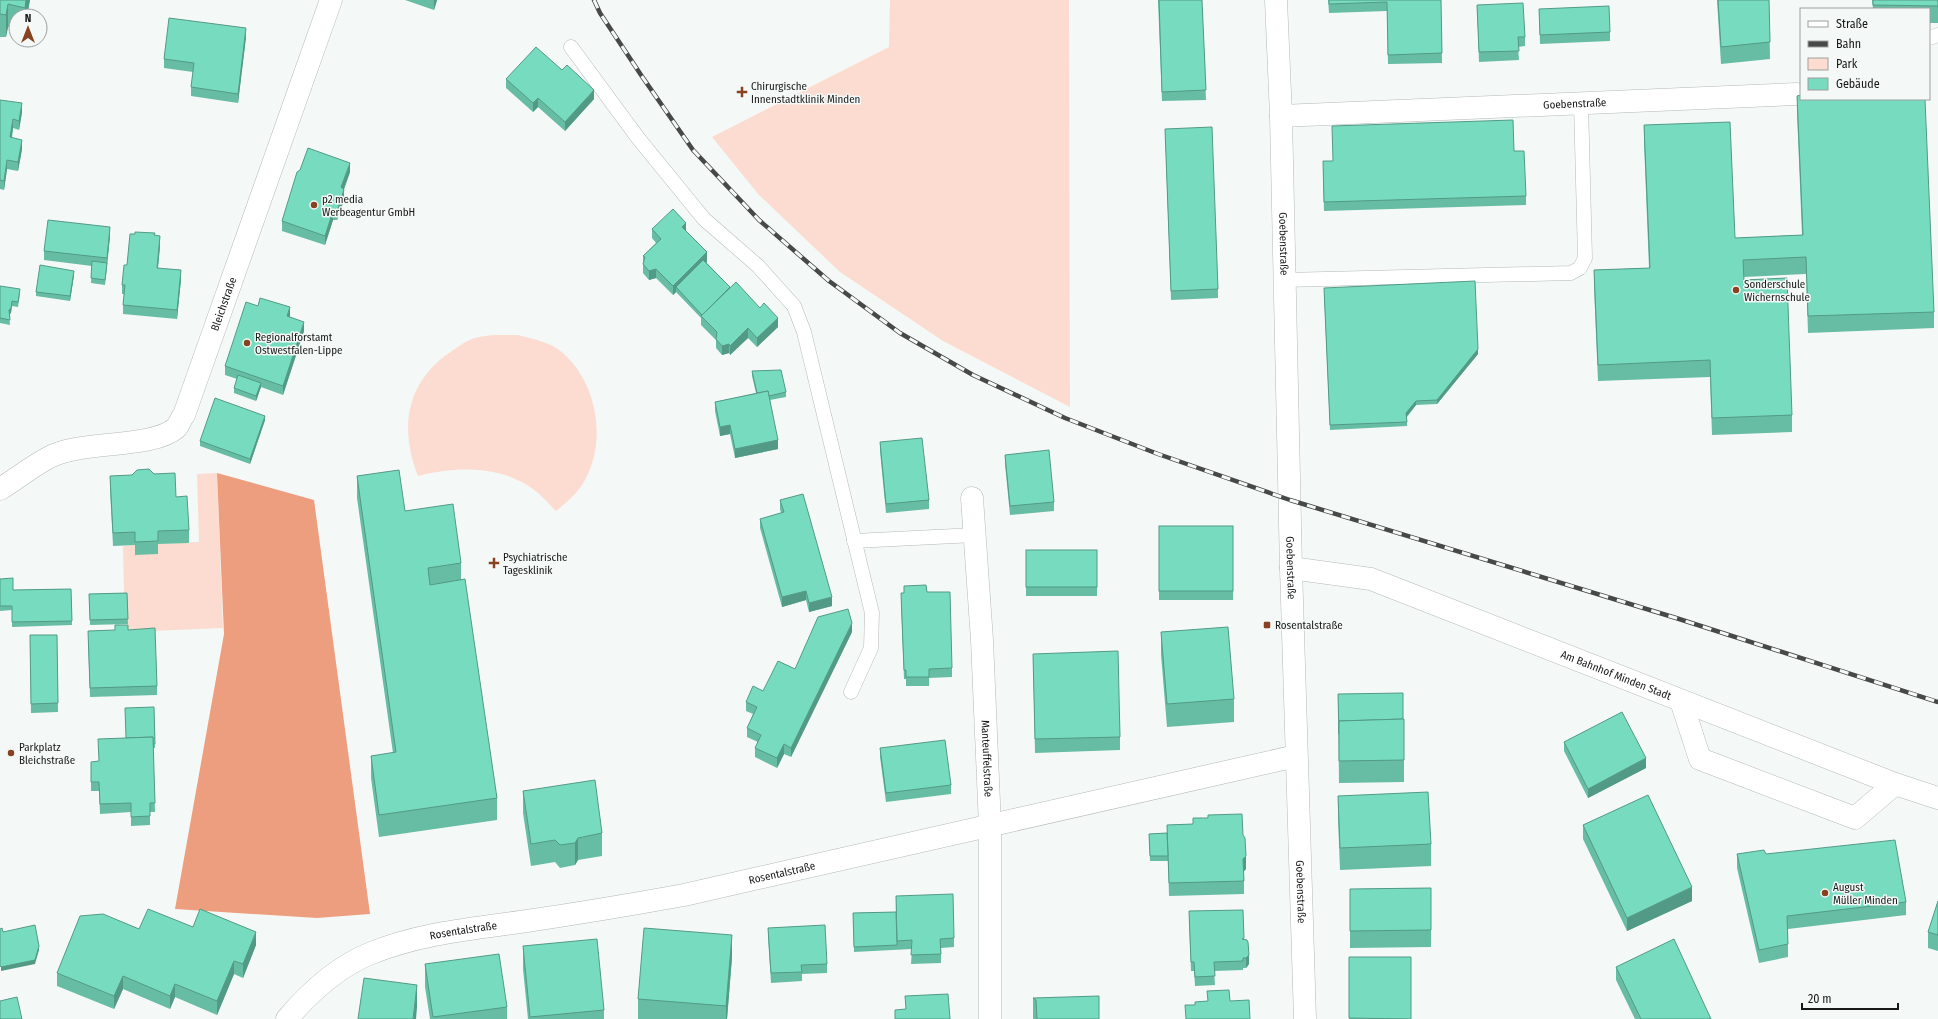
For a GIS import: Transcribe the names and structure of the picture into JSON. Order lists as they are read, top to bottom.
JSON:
{
  "streets": {
    "street": [
      "Goebenstraße",
      "Bleichstraße",
      "Am Bahnhof Minden Stadt",
      "Manteuffelstraße",
      "Rosentalstraße"
    ]
  },
  "crossings": [
    ["Goebenstraße", "Am Bahnhof Minden Stadt"],
    ["Goebenstraße", "Rosentalstraße"],
    ["Manteuffelstraße", "Rosentalstraße"]
  ],
  "places": {
    "health": ["Chirurgische Innenstadtklinik Minden", "Psychiatrische Tagesklinik"],
    "other": [
      "p2 media Werbeagentur GmbH",
      "Sonderschule Wichernschule",
      "Regionalforstamt Ostwestfalen-Lippe",
      "Parkplatz Bleichstraße",
      "August Müller Minden"
    ],
    "transit": ["Rosentalstraße"]
  },
  "legend": [
    "Straße",
    "Bahn",
    "Park",
    "Gebäude"
  ],
  "scale_bar": "20 m",
  "north": "top"
}
